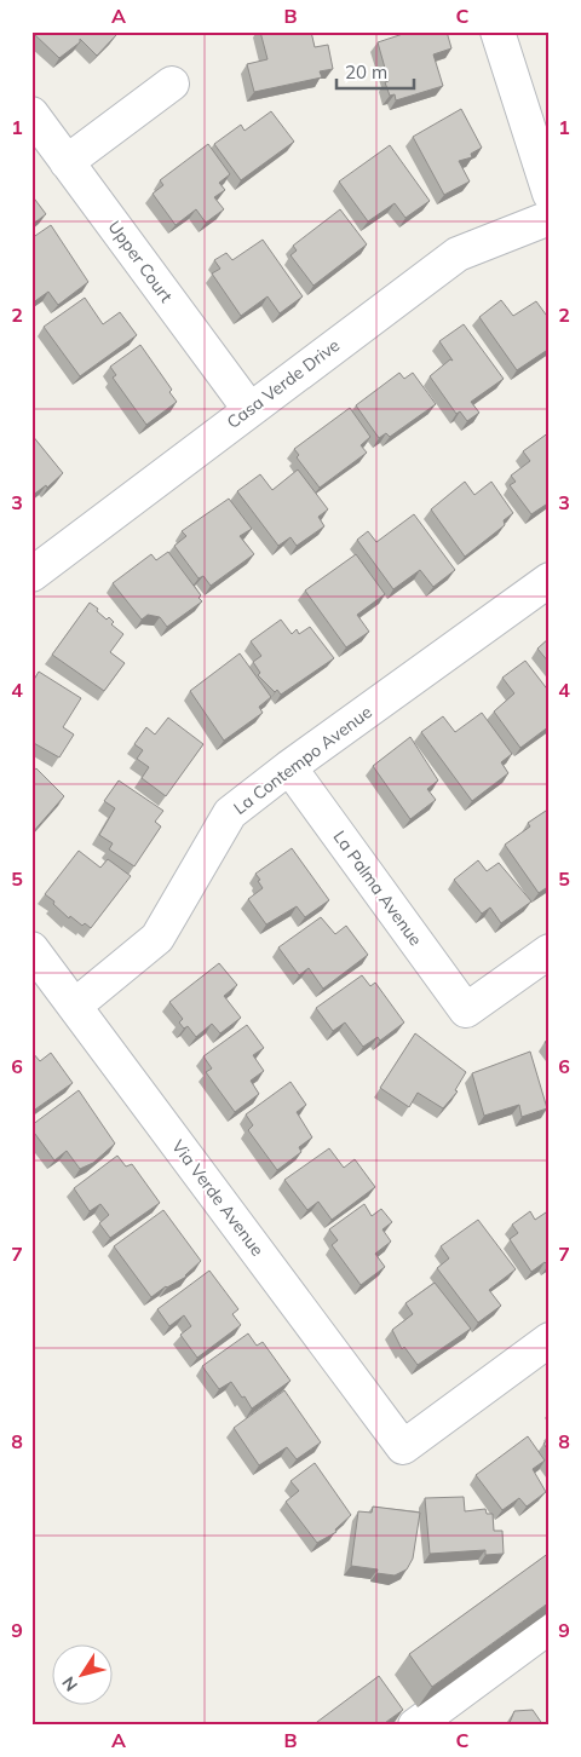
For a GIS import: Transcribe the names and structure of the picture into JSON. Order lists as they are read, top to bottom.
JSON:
{
  "streets": {
    "street": [
      "Upper Court",
      "Casa Verde Drive",
      "La Contempo Avenue",
      "La Palma Avenue",
      "Via Verde Avenue"
    ]
  },
  "crossings": [
    ["Upper Court", "Casa Verde Drive"],
    ["La Contempo Avenue", "La Palma Avenue"],
    ["La Contempo Avenue", "Via Verde Avenue"]
  ],
  "scale_bar": "20 m",
  "north": "bottom left",
  "grid": {
    "columns": ["A", "B", "C"],
    "rows": [
      "1",
      "2",
      "3",
      "4",
      "5",
      "6",
      "7",
      "8",
      "9"
    ]
  }
}
